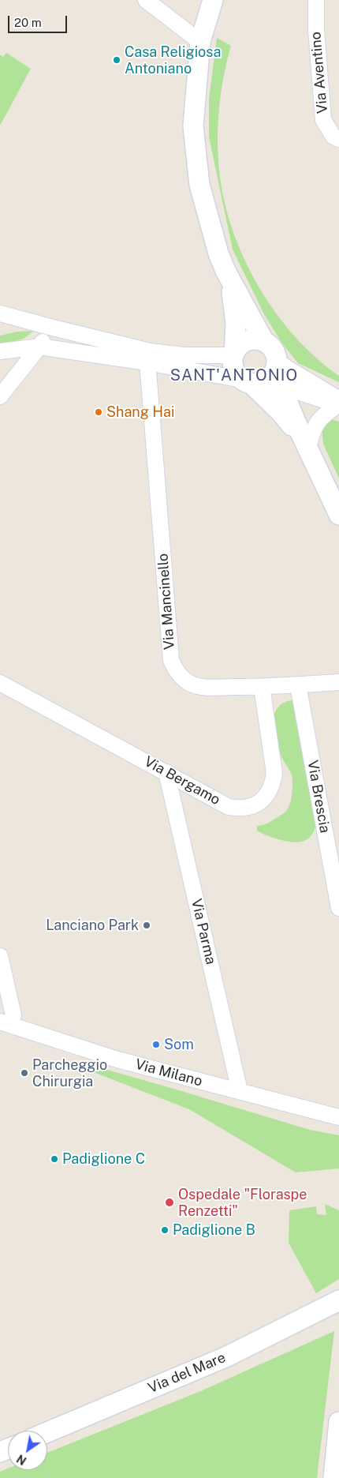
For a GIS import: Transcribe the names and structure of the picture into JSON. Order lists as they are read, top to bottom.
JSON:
{
  "streets": {
    "street": [
      "Via Aventino",
      "Via Mancinello",
      "Via Bergamo",
      "Via Brescia",
      "Via Parma",
      "Via Milano",
      "Via del Mare"
    ]
  },
  "crossings": [
    ["Via Mancinello", "Via Bergamo"],
    ["Via Mancinello", "Via Brescia"],
    ["Via Bergamo", "Via Parma"],
    ["Via Parma", "Via Milano"]
  ],
  "districts": ["SANT'ANTONIO"],
  "places": [
    "Casa Religiosa Antoniano",
    "Shang Hai",
    "Lanciano Park",
    "Som",
    "Parcheggio Chirurgia",
    "Padiglione C",
    "Ospedale \"Floraspe Renzetti\"",
    "Padiglione B"
  ],
  "scale_bar": "20 m",
  "north": "bottom left"
}
